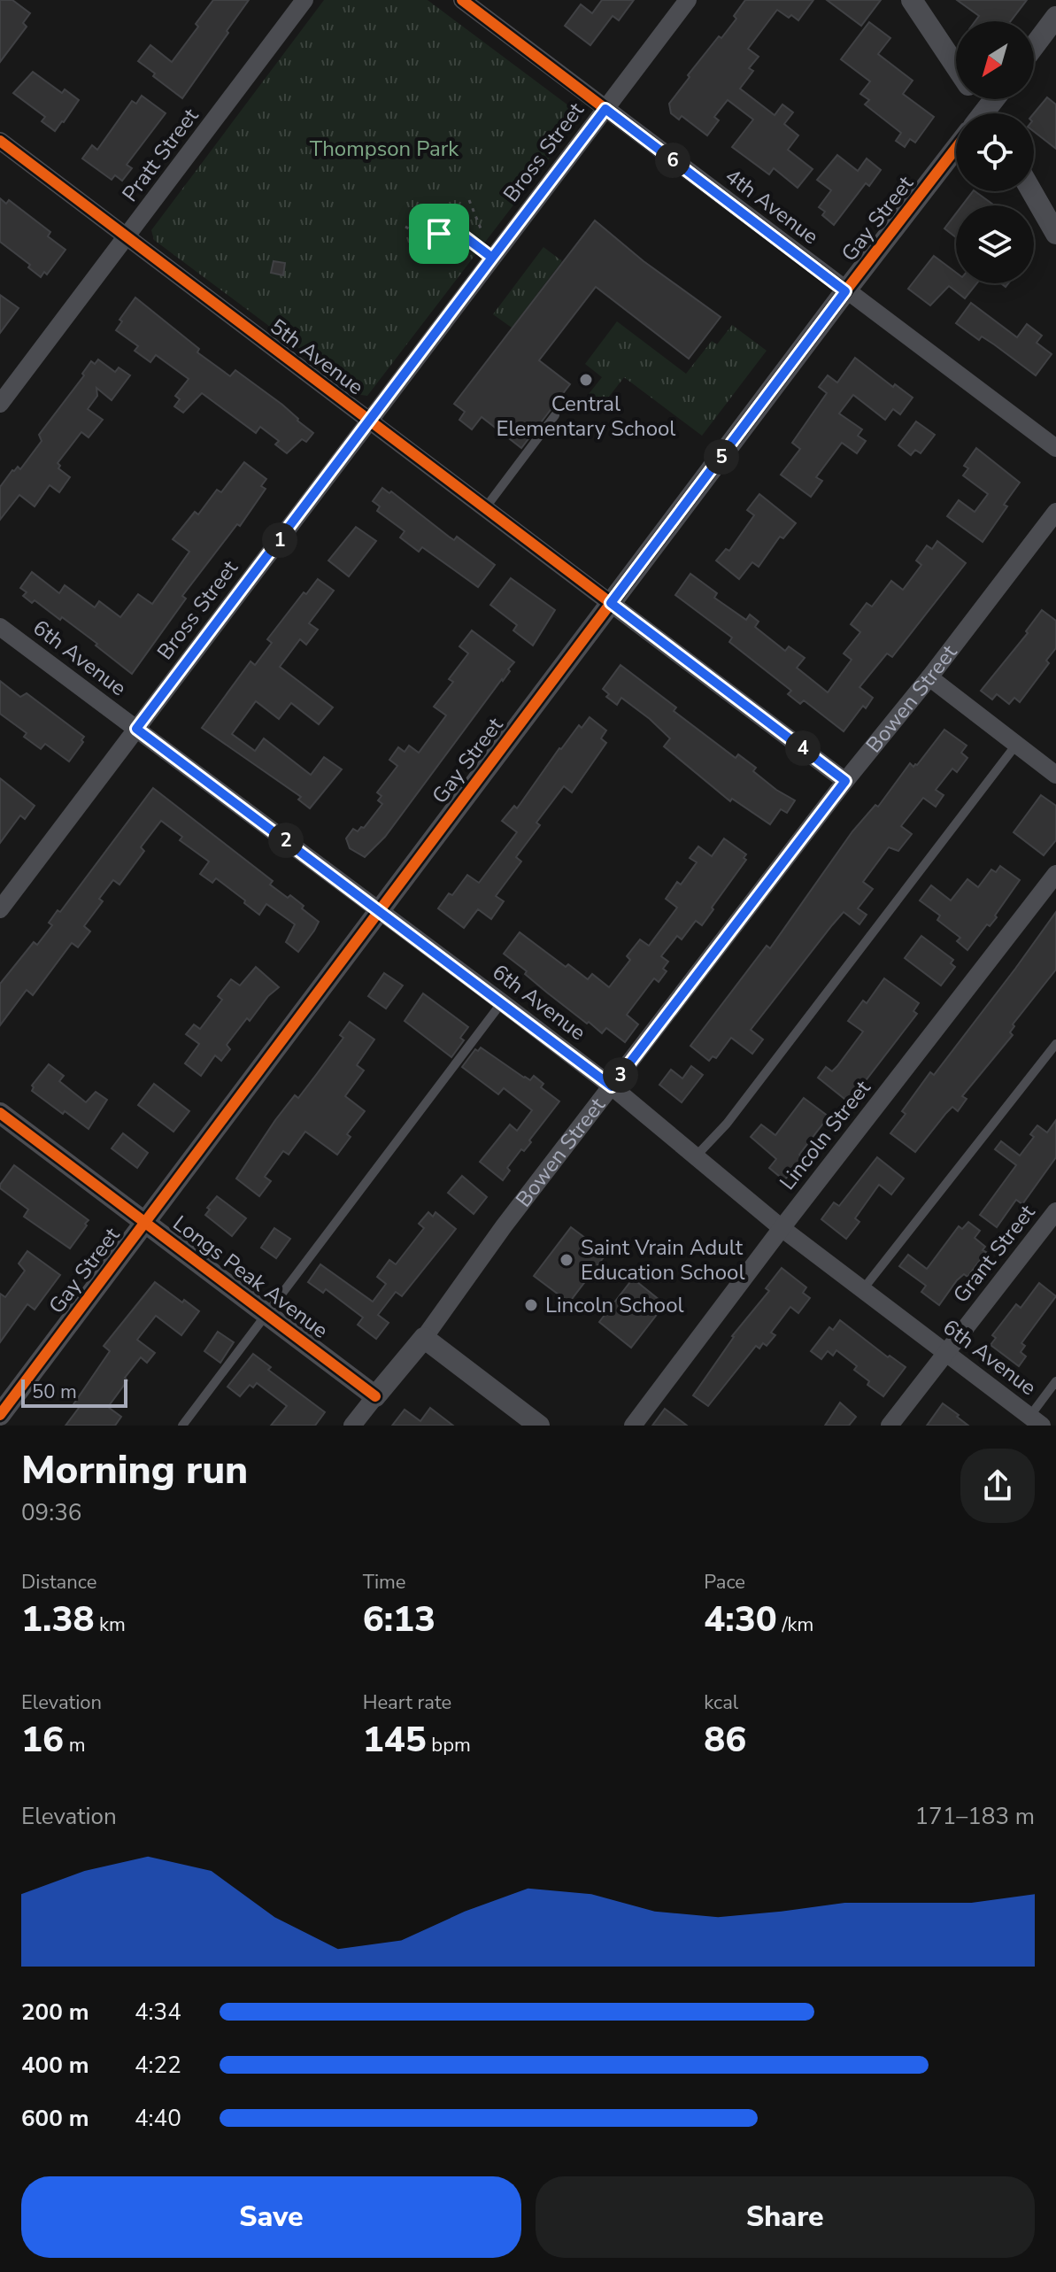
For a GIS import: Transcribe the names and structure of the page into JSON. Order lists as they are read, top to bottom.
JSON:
{
  "streets": {
    "street": [
      "Bross Street",
      "Pratt Street",
      "4th Avenue",
      "Gay Street",
      "5th Avenue",
      "6th Avenue",
      "Bowen Street",
      "Lincoln Street",
      "Grant Street",
      "Longs Peak Avenue"
    ]
  },
  "crossings": [
    ["Bross Street", "4th Avenue"],
    ["Bross Street", "5th Avenue"],
    ["Bross Street", "6th Avenue"],
    ["Pratt Street", "5th Avenue"],
    ["4th Avenue", "Gay Street"],
    ["Gay Street", "5th Avenue"],
    ["Gay Street", "6th Avenue"],
    ["Gay Street", "Longs Peak Avenue"],
    ["5th Avenue", "Bowen Street"],
    ["6th Avenue", "Bowen Street"],
    ["6th Avenue", "Lincoln Street"],
    ["6th Avenue", "Grant Street"],
    ["Bowen Street", "Longs Peak Avenue"]
  ],
  "parks": ["Thompson Park"],
  "places": ["Central Elementary School", "Saint Vrain Adult Education School", "Lincoln School"],
  "scale_bar": "50 m",
  "north": "bottom left",
  "page": {
    "pins": [
      "6",
      "5",
      "1",
      "4",
      "2",
      "3"
    ],
    "scale": "50 m",
    "heading": ["Morning run", "09:36"],
    "stats": [
      ["Distance", "1.38 km"],
      ["Time", "6:13"],
      ["Pace", "4:30 /km"],
      ["Elevation", "16 m"],
      ["Heart rate", "145 bpm"],
      ["kcal", "86"]
    ],
    "chart": ["Elevation", "171–183 m"],
    "list": [
      {
        "name": "200 m",
        "note": "4:34"
      },
      {
        "name": "400 m",
        "note": "4:22"
      },
      {
        "name": "600 m",
        "note": "4:40"
      }
    ],
    "buttons": ["Save", "Share"]
  }
}
